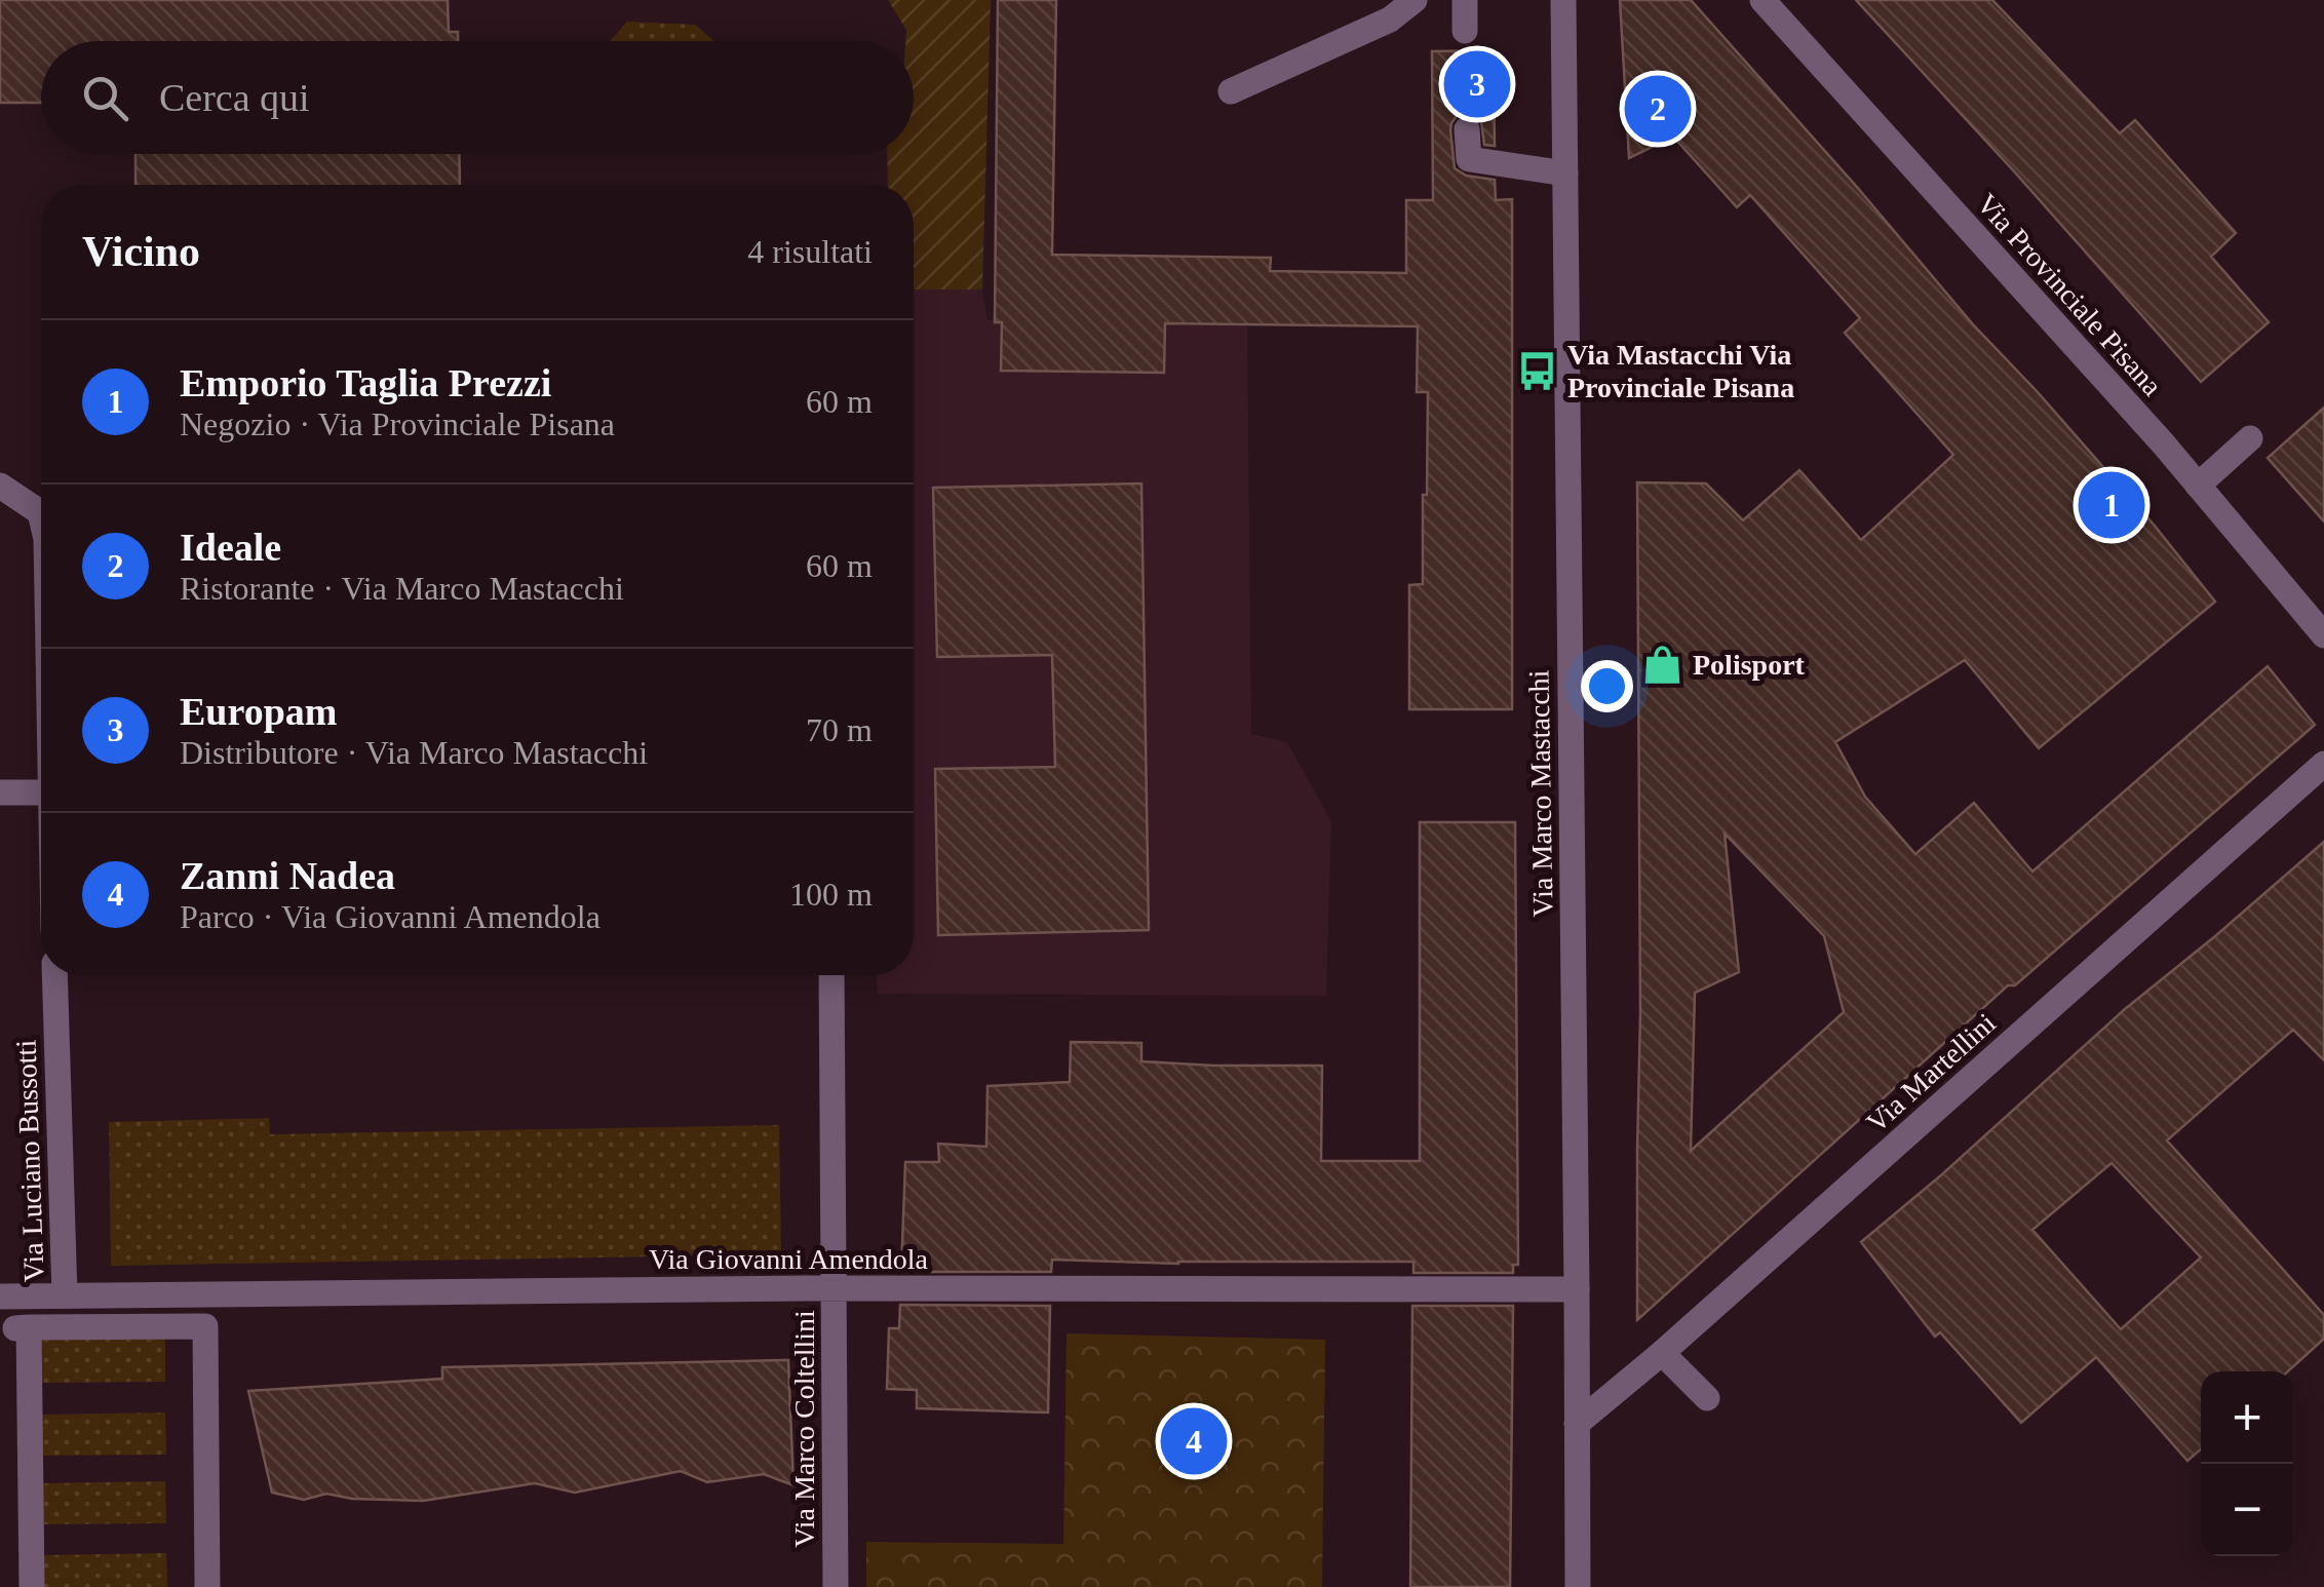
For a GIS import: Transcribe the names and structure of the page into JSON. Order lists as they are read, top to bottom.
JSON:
{
  "streets": {
    "street": [
      "Via Provinciale Pisana",
      "Via Marco Mastacchi",
      "Via Martellini",
      "Via Luciano Bussotti",
      "Via Giovanni Amendola",
      "Via Marco Coltellini"
    ]
  },
  "crossings": [
    ["Via Marco Mastacchi", "Via Martellini"],
    ["Via Marco Mastacchi", "Via Giovanni Amendola"],
    ["Via Luciano Bussotti", "Via Giovanni Amendola"],
    ["Via Giovanni Amendola", "Via Marco Coltellini"]
  ],
  "places": {
    "bus stop": ["Via Mastacchi Via Provinciale Pisana"],
    "shop": ["Polisport"]
  },
  "page": {
    "search": "Cerca qui",
    "pins": [
      "3",
      "2",
      "1",
      "4"
    ],
    "heading": ["Vicino", "4 risultati"],
    "list": [
      {
        "mark": "1",
        "name": "Emporio Taglia Prezzi",
        "note": "Negozio · Via Provinciale Pisana",
        "value": "60 m"
      },
      {
        "mark": "2",
        "name": "Ideale",
        "note": "Ristorante · Via Marco Mastacchi",
        "value": "60 m"
      },
      {
        "mark": "3",
        "name": "Europam",
        "note": "Distributore · Via Marco Mastacchi",
        "value": "70 m"
      },
      {
        "mark": "4",
        "name": "Zanni Nadea",
        "note": "Parco · Via Giovanni Amendola",
        "value": "100 m"
      }
    ],
    "map_buttons": ["+", "−"]
  }
}
